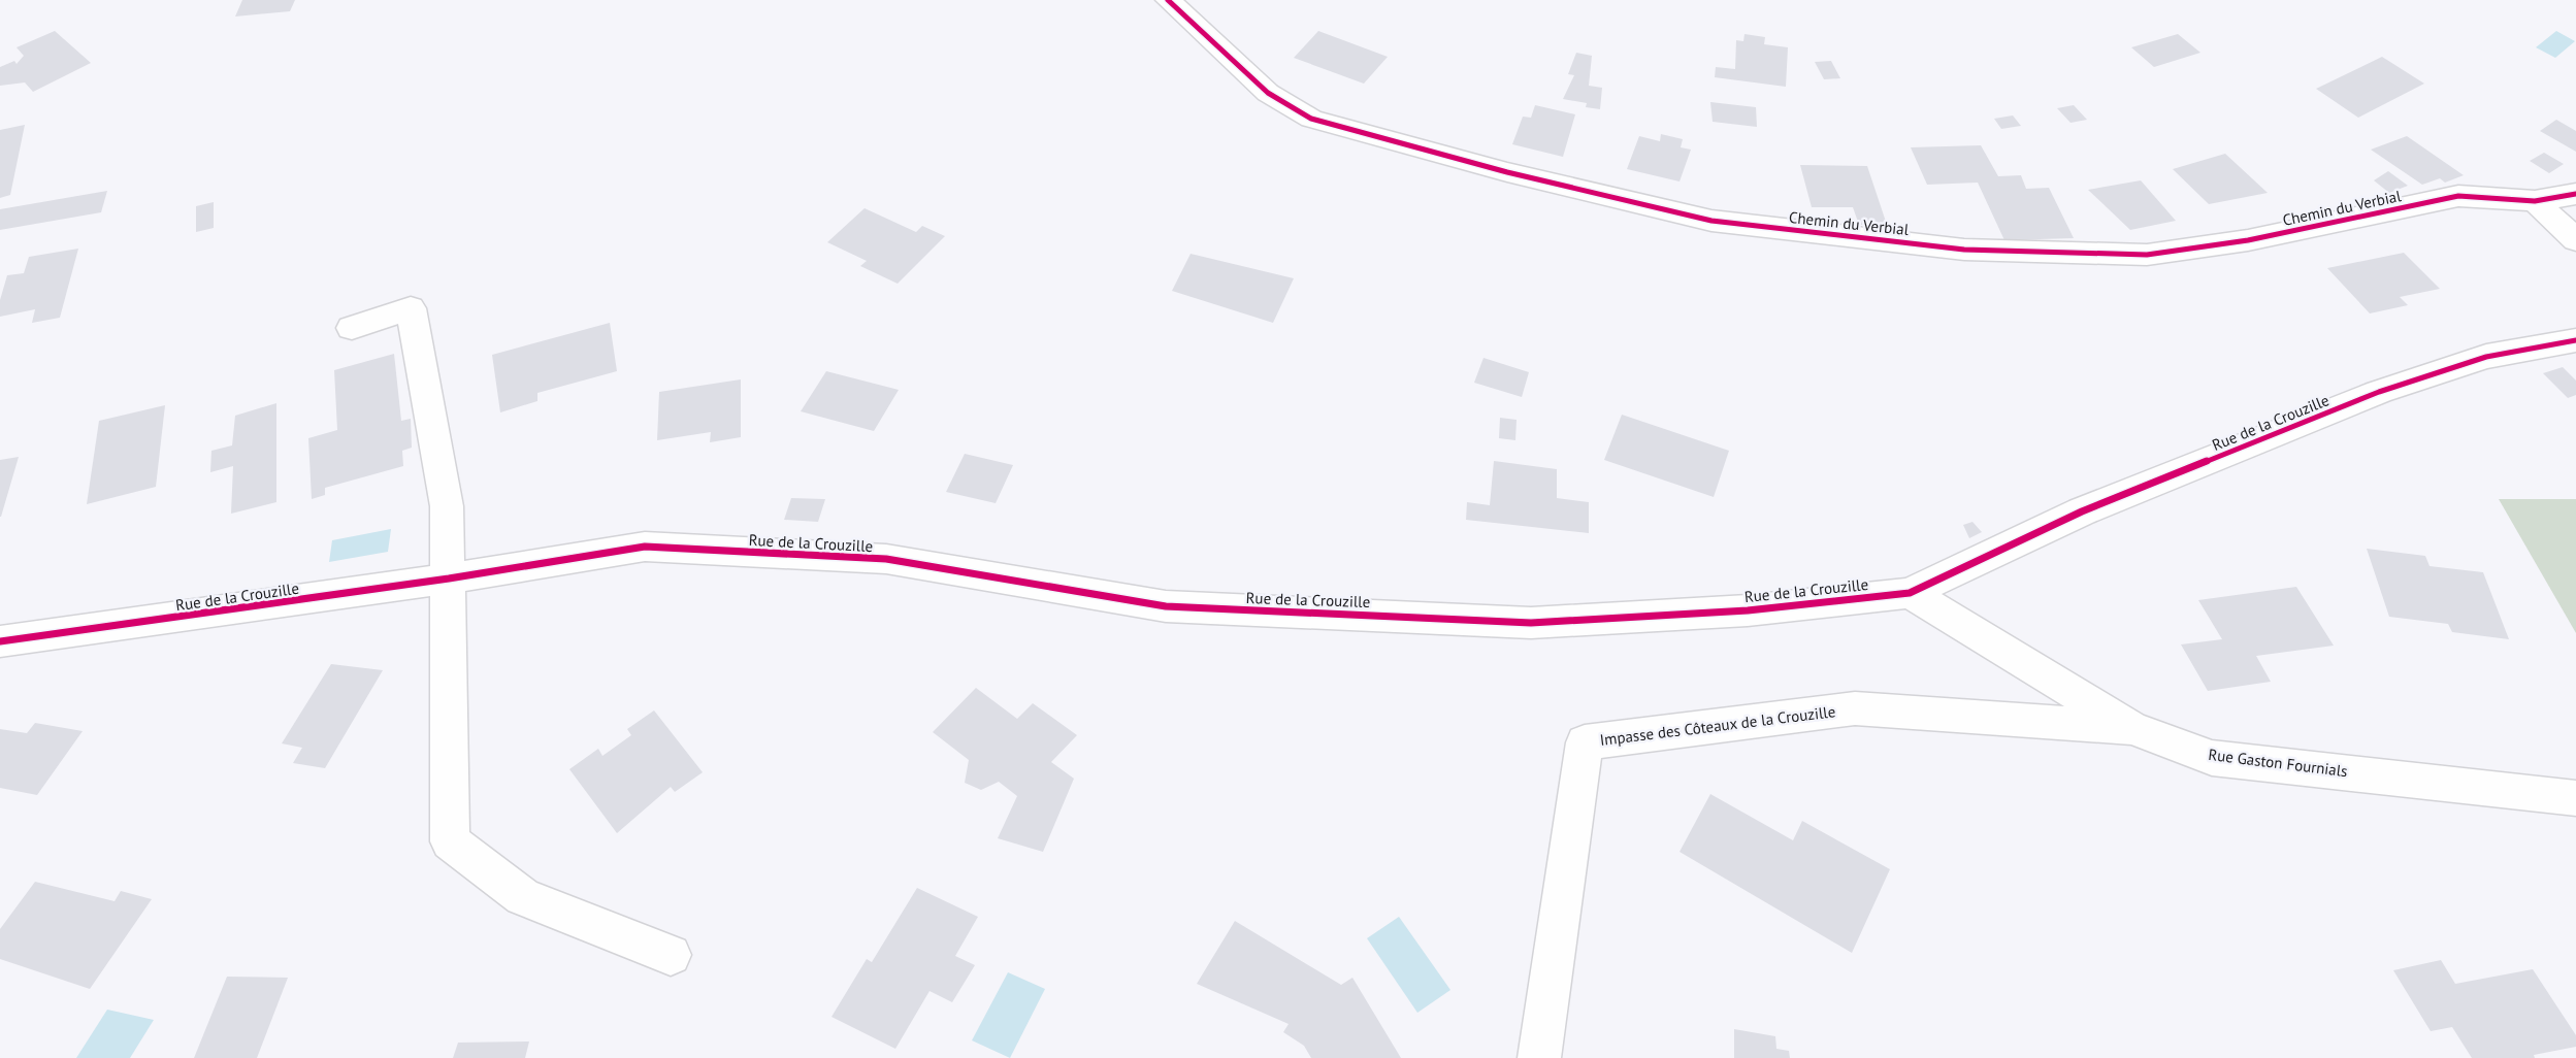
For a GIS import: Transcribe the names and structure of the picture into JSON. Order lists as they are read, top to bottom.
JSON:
{
  "streets": {
    "street": [
      "Chemin du Verbial",
      "Rue de la Crouzille",
      "Impasse des Côteaux de la Crouzille",
      "Rue Gaston Fournials"
    ]
  },
  "crossings": [
    ["Rue de la Crouzille", "Rue Gaston Fournials"],
    ["Impasse des Côteaux de la Crouzille", "Rue Gaston Fournials"]
  ]
}
